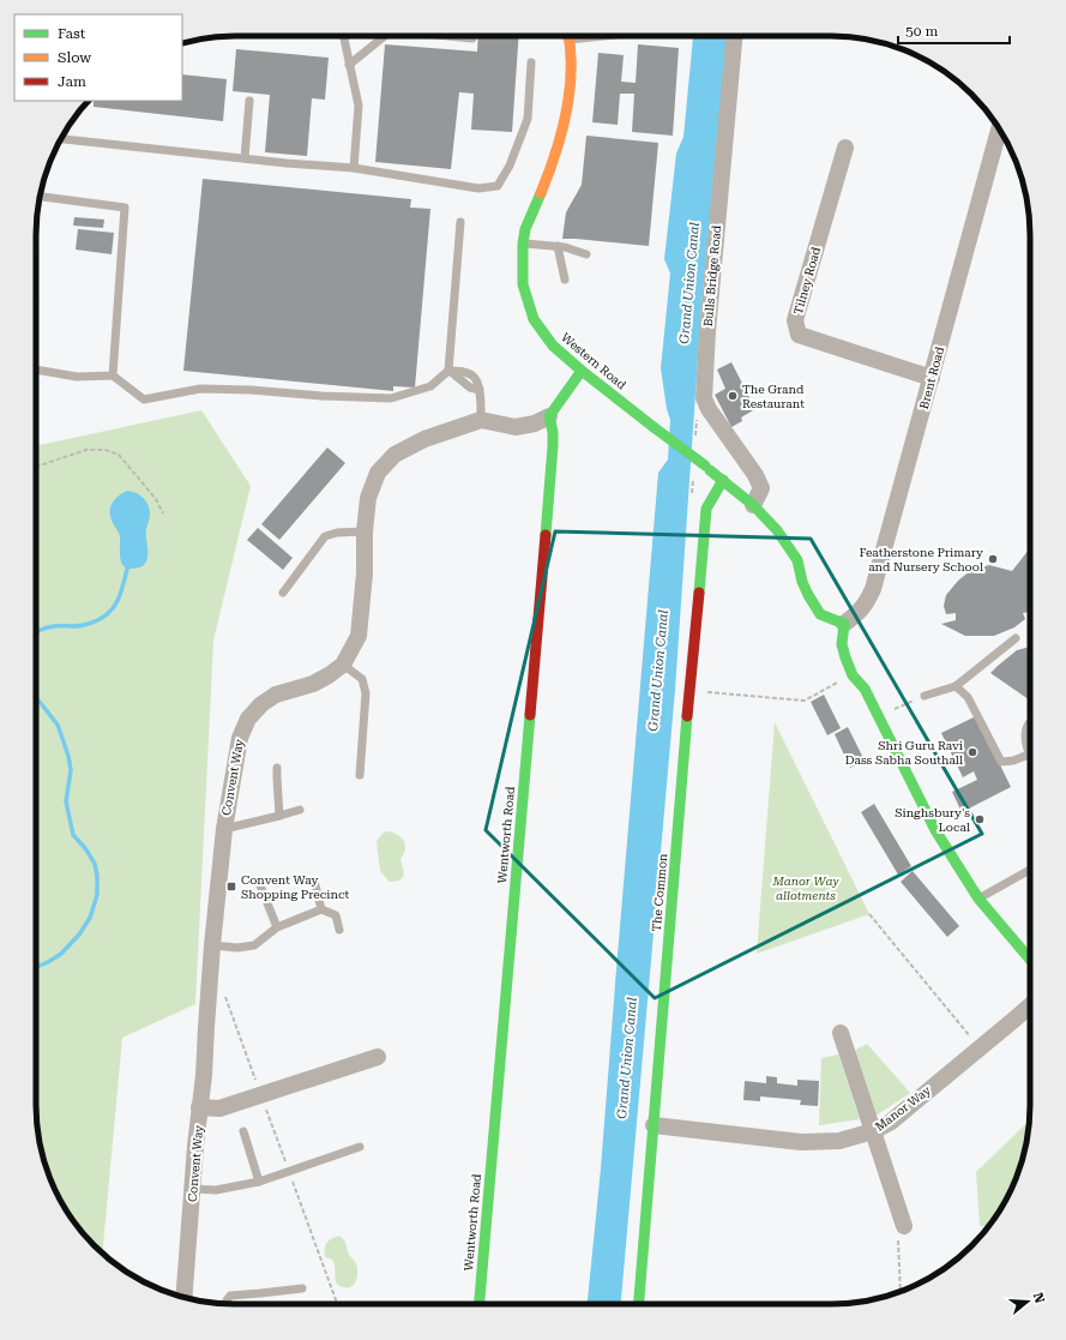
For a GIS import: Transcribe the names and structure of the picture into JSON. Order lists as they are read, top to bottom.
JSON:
{
  "streets": {
    "street": [
      "Bulls Bridge Road",
      "Tilney Road",
      "Western Road",
      "Brent Road",
      "Convent Way",
      "Wentworth Road",
      "The Common",
      "Manor Way"
    ]
  },
  "crossings": [
    ["Bulls Bridge Road", "Western Road"],
    ["Tilney Road", "Brent Road"],
    ["Western Road", "Brent Road"],
    ["Western Road", "The Common"],
    ["The Common", "Manor Way"]
  ],
  "water": ["Grand Union Canal"],
  "parks": ["Manor Way allotments"],
  "places": {
    "other": [
      "The Grand Restaurant",
      "Featherstone Primary and Nursery School",
      "Shri Guru Ravi Dass Sabha Southall",
      "Singhsbury's Local"
    ],
    "transit": ["Convent Way Shopping Precinct"]
  },
  "legend": ["Fast", "Slow", "Jam"],
  "scale_bar": "50 m",
  "north": "right"
}
